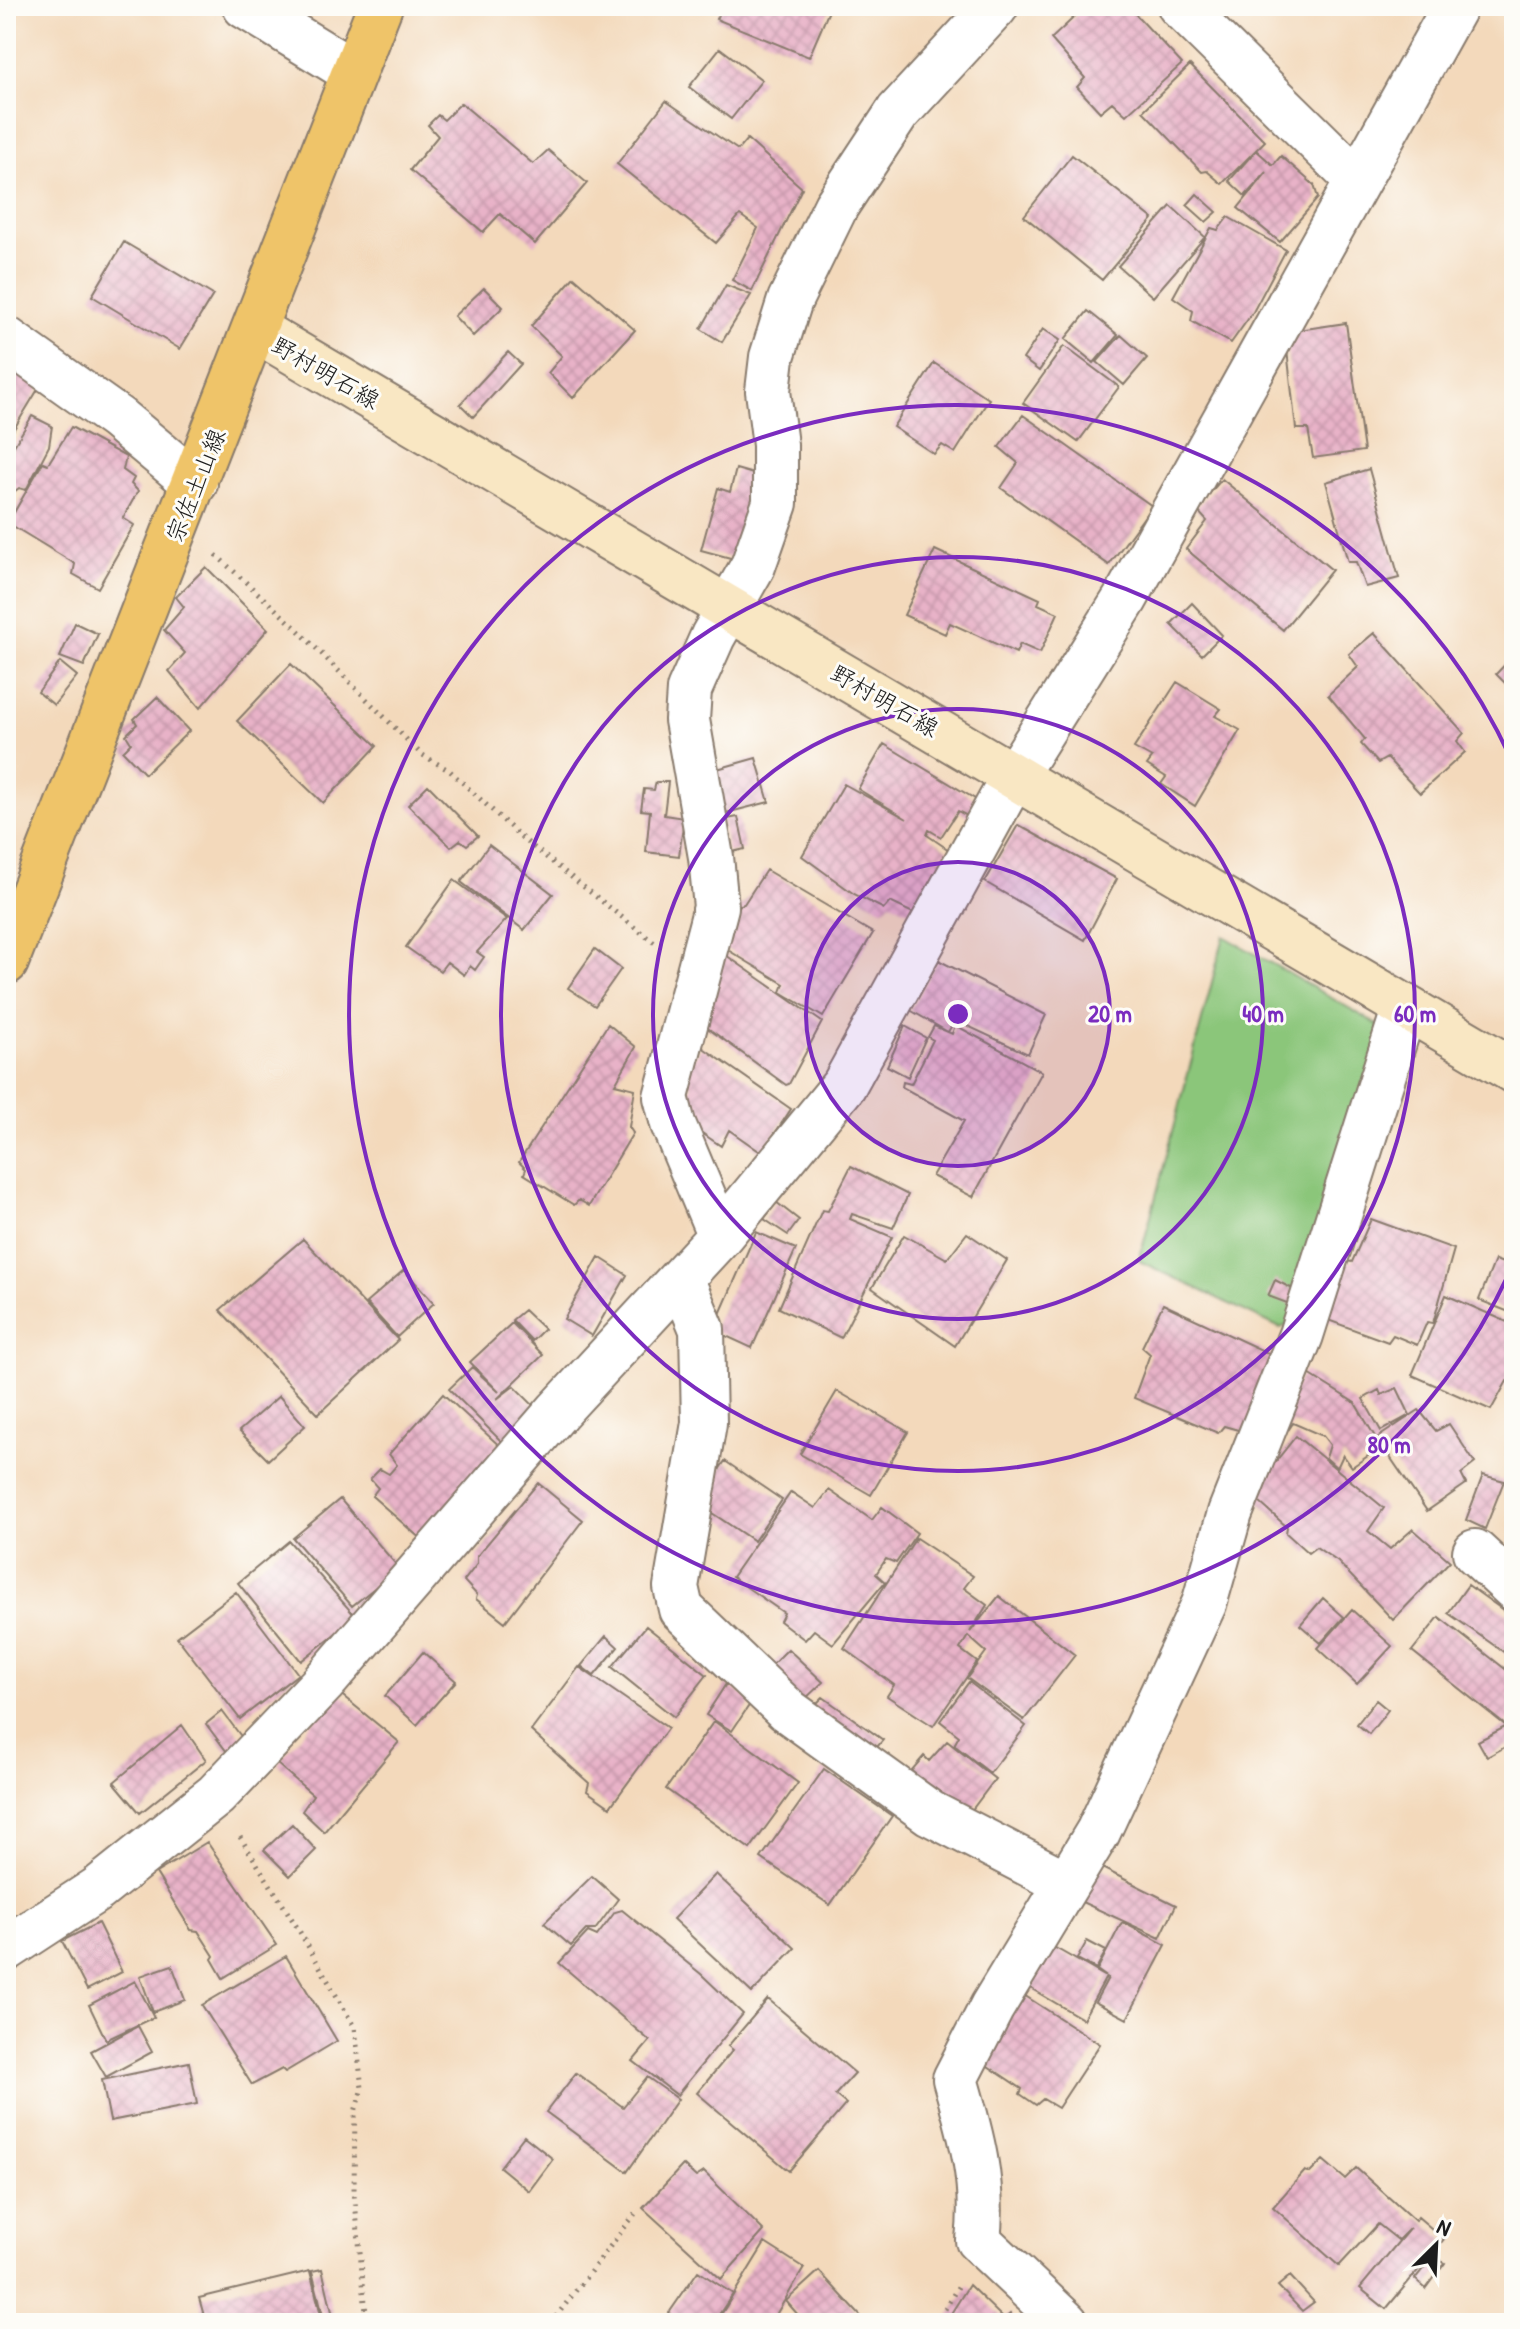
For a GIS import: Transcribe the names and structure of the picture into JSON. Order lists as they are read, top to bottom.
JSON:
{
  "streets": {
    "main road": ["野村明石線", "宗佐土山線"]
  },
  "crossings": [
    ["野村明石線", "宗佐土山線"]
  ],
  "north": "top right",
  "rings": [
    "20 m",
    "40 m",
    "60 m",
    "80 m"
  ]
}
